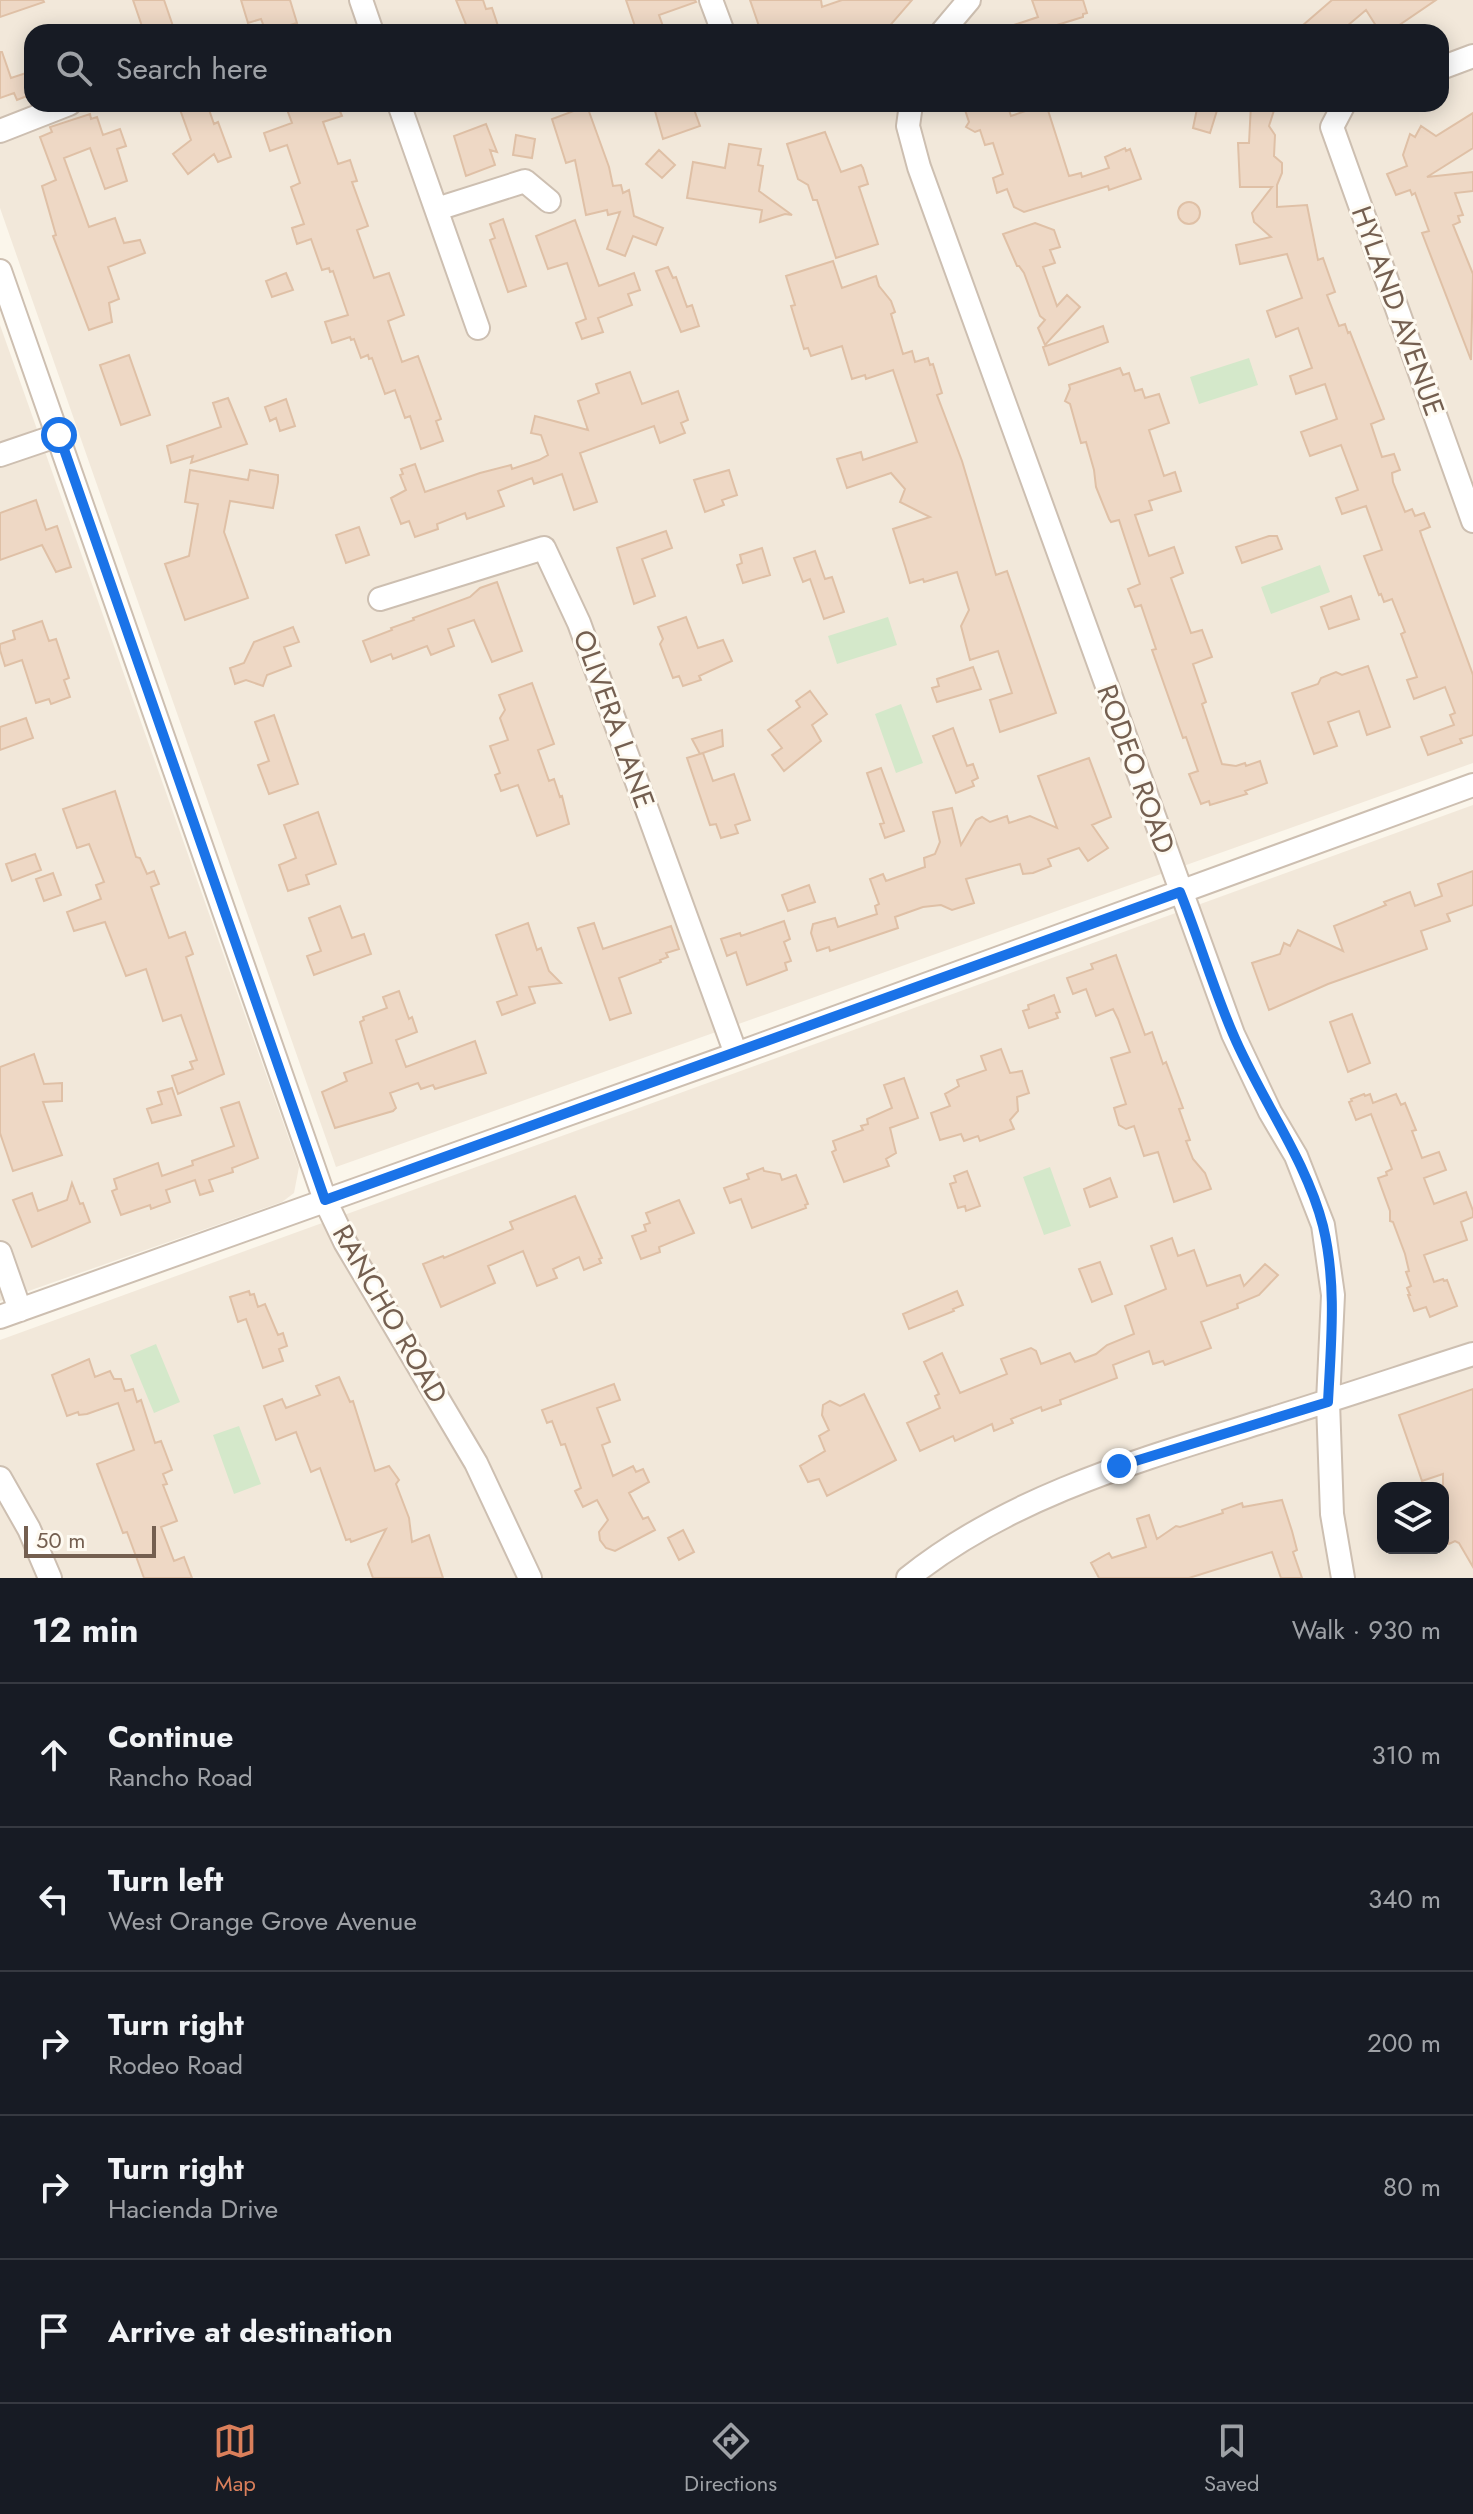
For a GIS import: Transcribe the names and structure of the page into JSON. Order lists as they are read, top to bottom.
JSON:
{
  "streets": {
    "street": [
      "HYLAND AVENUE",
      "OLIVERA LANE",
      "RODEO ROAD",
      "RANCHO ROAD"
    ]
  },
  "scale_bar": "50 m",
  "page": {
    "search": "Search here",
    "scale": "50 m",
    "heading": ["12 min", "Walk · 930 m"],
    "list": [
      ["Continue", "Rancho Road", "310 m"],
      ["Turn left", "West Orange Grove Avenue", "340 m"],
      ["Turn right", "Rodeo Road", "200 m"],
      ["Turn right", "Hacienda Drive", "80 m"],
      "Arrive at destination"
    ],
    "nav": ["Map", "Directions", "Saved"]
  }
}
